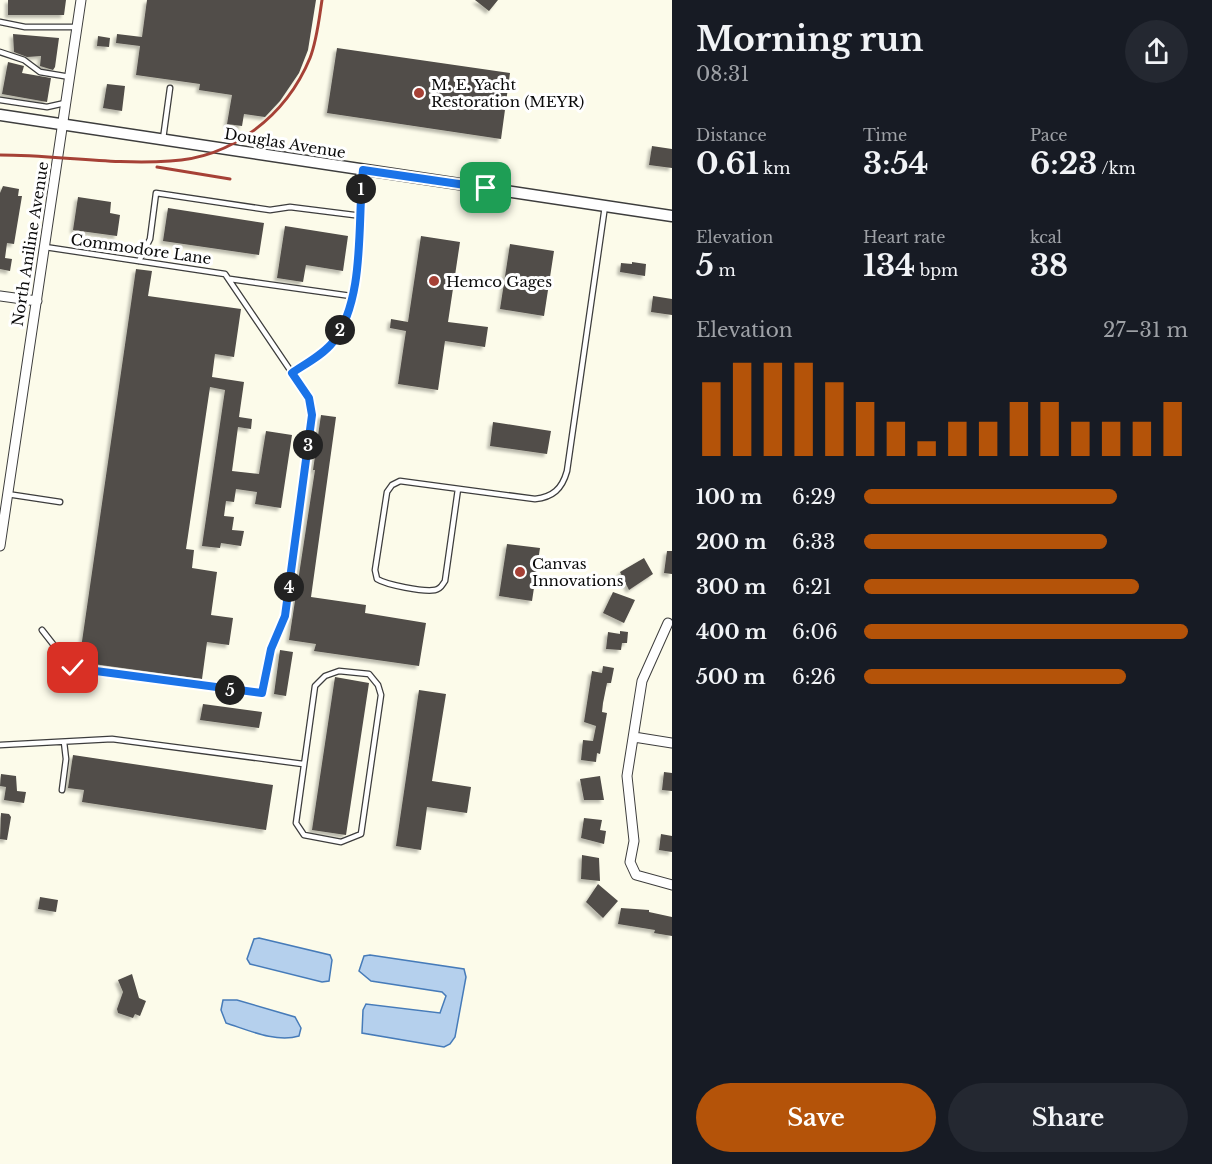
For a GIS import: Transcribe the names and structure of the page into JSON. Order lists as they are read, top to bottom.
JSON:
{
  "streets": {
    "street": ["Douglas Avenue", "North Aniline Avenue"],
    "lane": ["Commodore Lane"]
  },
  "crossings": [
    ["Douglas Avenue", "North Aniline Avenue"],
    ["North Aniline Avenue", "Commodore Lane"]
  ],
  "places": ["M. E. Yacht Restoration (MEYR)", "Hemco Gages", "Canvas Innovations"],
  "page": {
    "heading": ["Morning run", "08:31"],
    "stats": [
      ["Distance", "0.61 km"],
      ["Time", "3:54"],
      ["Pace", "6:23 /km"],
      ["Elevation", "5 m"],
      ["Heart rate", "134 bpm"],
      ["kcal", "38"]
    ],
    "pins": [
      "1",
      "2",
      "3",
      "4",
      "5"
    ],
    "chart": ["Elevation", "27–31 m"],
    "list": [
      {
        "name": "100 m",
        "note": "6:29"
      },
      {
        "name": "200 m",
        "note": "6:33"
      },
      {
        "name": "300 m",
        "note": "6:21"
      },
      {
        "name": "400 m",
        "note": "6:06"
      },
      {
        "name": "500 m",
        "note": "6:26"
      }
    ],
    "buttons": ["Save", "Share"]
  }
}
